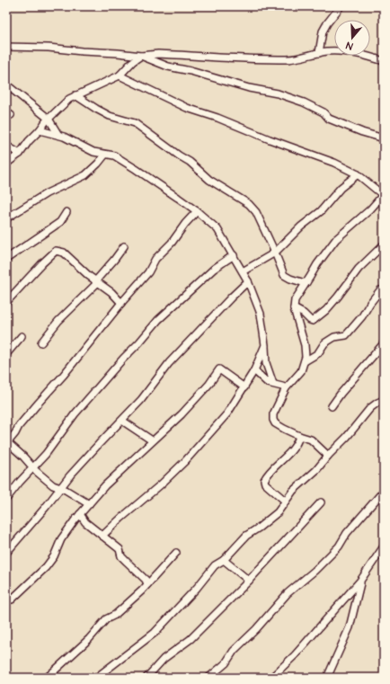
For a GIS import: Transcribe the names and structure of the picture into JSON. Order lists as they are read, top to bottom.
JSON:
{
  "north": "bottom"
}
